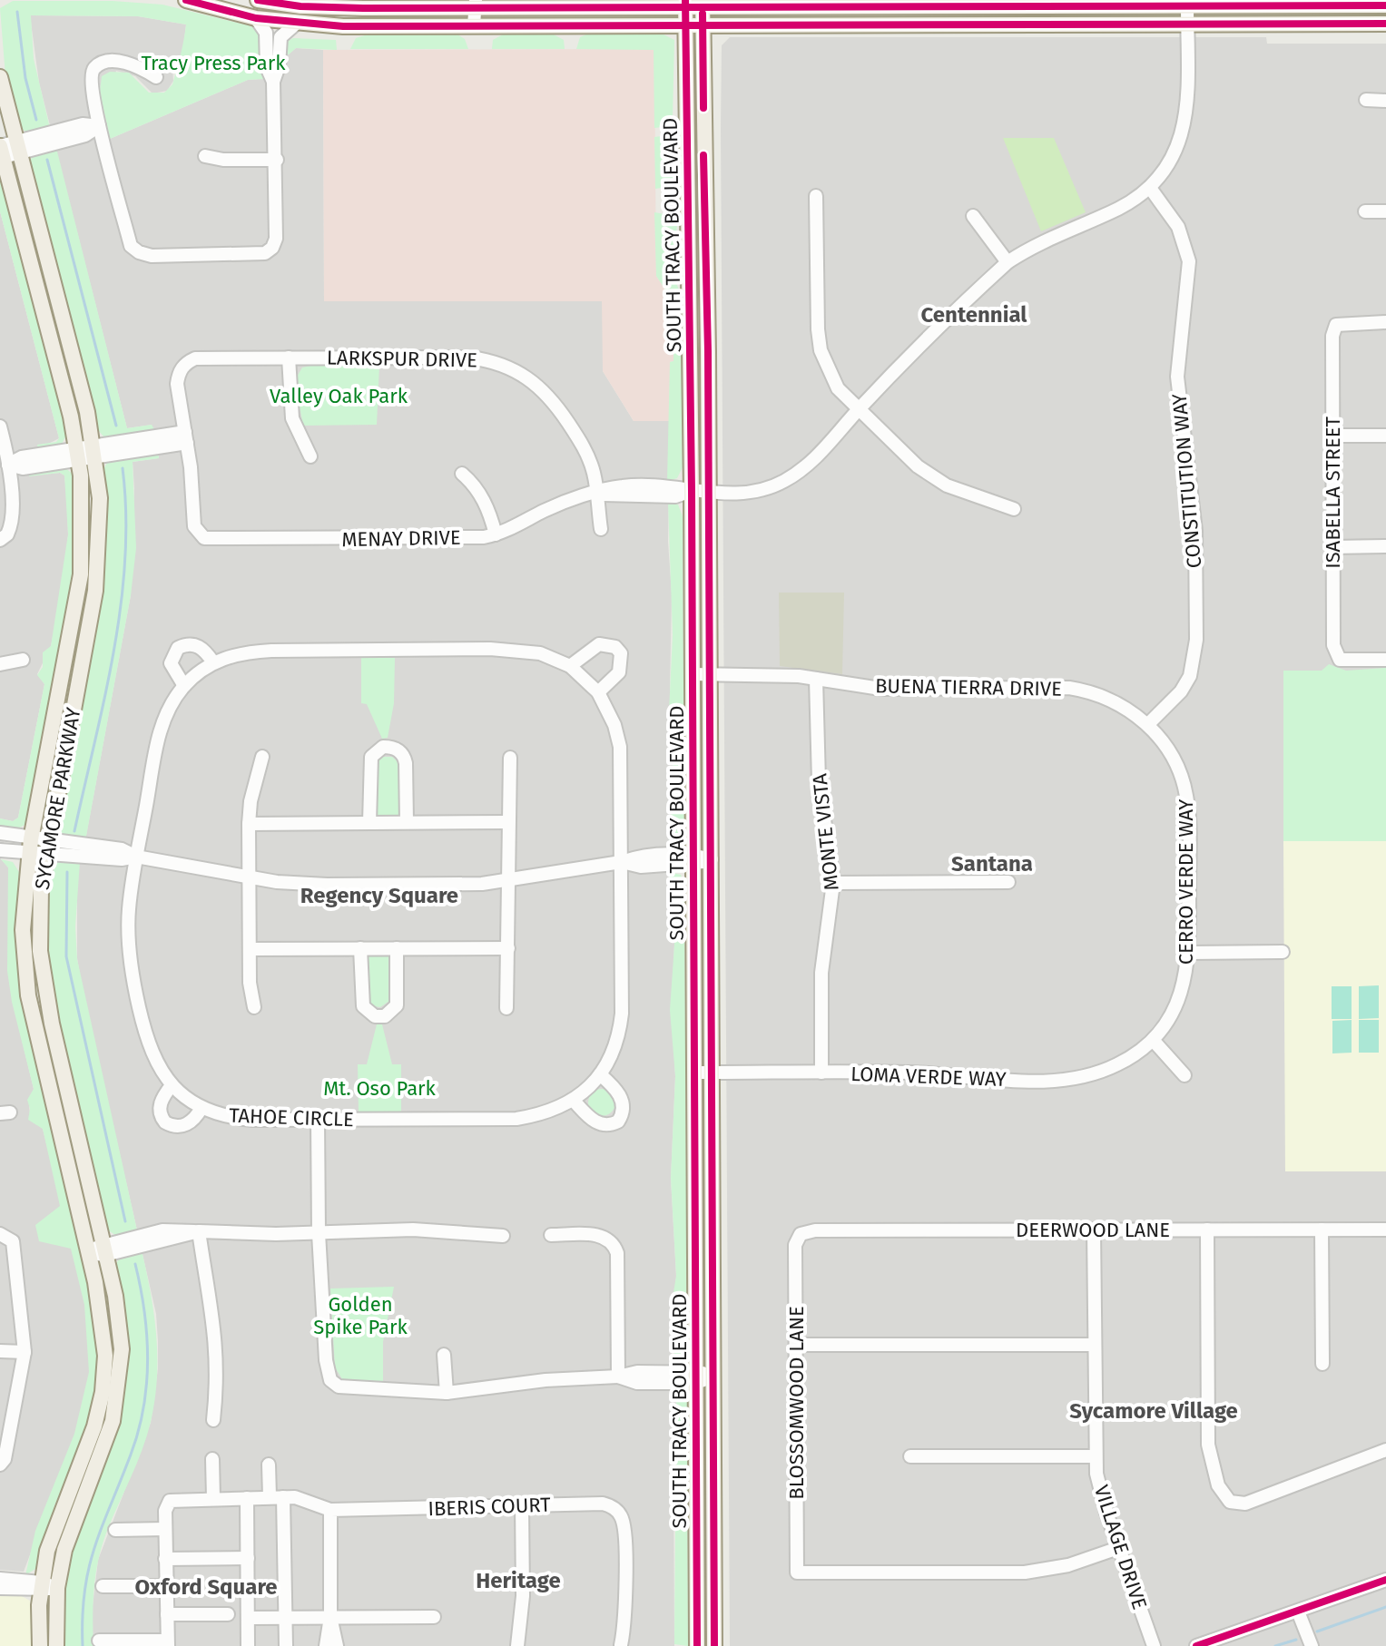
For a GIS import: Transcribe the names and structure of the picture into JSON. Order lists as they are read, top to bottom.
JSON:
{
  "streets": {
    "main road": ["SOUTH TRACY BOULEVARD", "SYCAMORE PARKWAY"],
    "street": [
      "LARKSPUR DRIVE",
      "CONSTITUTION WAY",
      "ISABELLA STREET",
      "MENAY DRIVE",
      "BUENA TIERRA DRIVE",
      "MONTE VISTA",
      "CERRO VERDE WAY",
      "LOMA VERDE WAY",
      "TAHOE CIRCLE",
      "DEERWOOD LANE",
      "BLOSSOMWOOD LANE",
      "IBERIS COURT",
      "VILLAGE DRIVE"
    ]
  },
  "crossings": [
    ["SOUTH TRACY BOULEVARD", "MENAY DRIVE"],
    ["SOUTH TRACY BOULEVARD", "BUENA TIERRA DRIVE"],
    ["SOUTH TRACY BOULEVARD", "LOMA VERDE WAY"],
    ["LARKSPUR DRIVE", "MENAY DRIVE"],
    ["CONSTITUTION WAY", "MENAY DRIVE"],
    ["CONSTITUTION WAY", "BUENA TIERRA DRIVE"],
    ["CONSTITUTION WAY", "CERRO VERDE WAY"],
    ["BUENA TIERRA DRIVE", "MONTE VISTA"],
    ["BUENA TIERRA DRIVE", "CERRO VERDE WAY"],
    ["MONTE VISTA", "LOMA VERDE WAY"],
    ["CERRO VERDE WAY", "LOMA VERDE WAY"],
    ["DEERWOOD LANE", "BLOSSOMWOOD LANE"],
    ["DEERWOOD LANE", "VILLAGE DRIVE"],
    ["BLOSSOMWOOD LANE", "VILLAGE DRIVE"]
  ],
  "districts": [
    "Centennial",
    "Santana",
    "Regency Square",
    "Sycamore Village",
    "Heritage",
    "Oxford Square"
  ],
  "parks": [
    "Tracy Press Park",
    "Valley Oak Park",
    "Mt. Oso Park",
    "Golden Spike Park"
  ]
}
